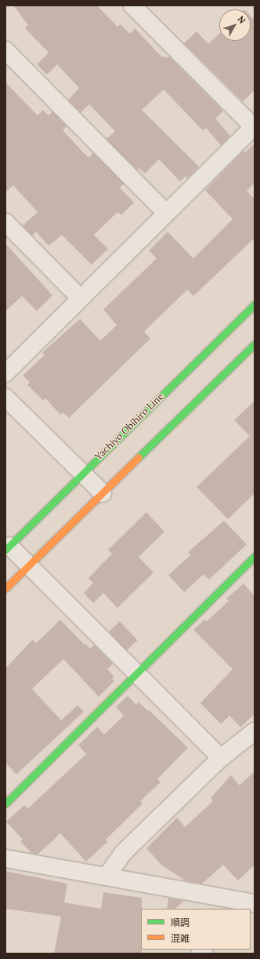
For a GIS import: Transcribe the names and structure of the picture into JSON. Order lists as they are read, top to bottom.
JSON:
{
  "streets": {
    "main road": ["Yachiyo Obihiro Line"]
  },
  "legend": ["順調", "混雑"],
  "north": "top right"
}
